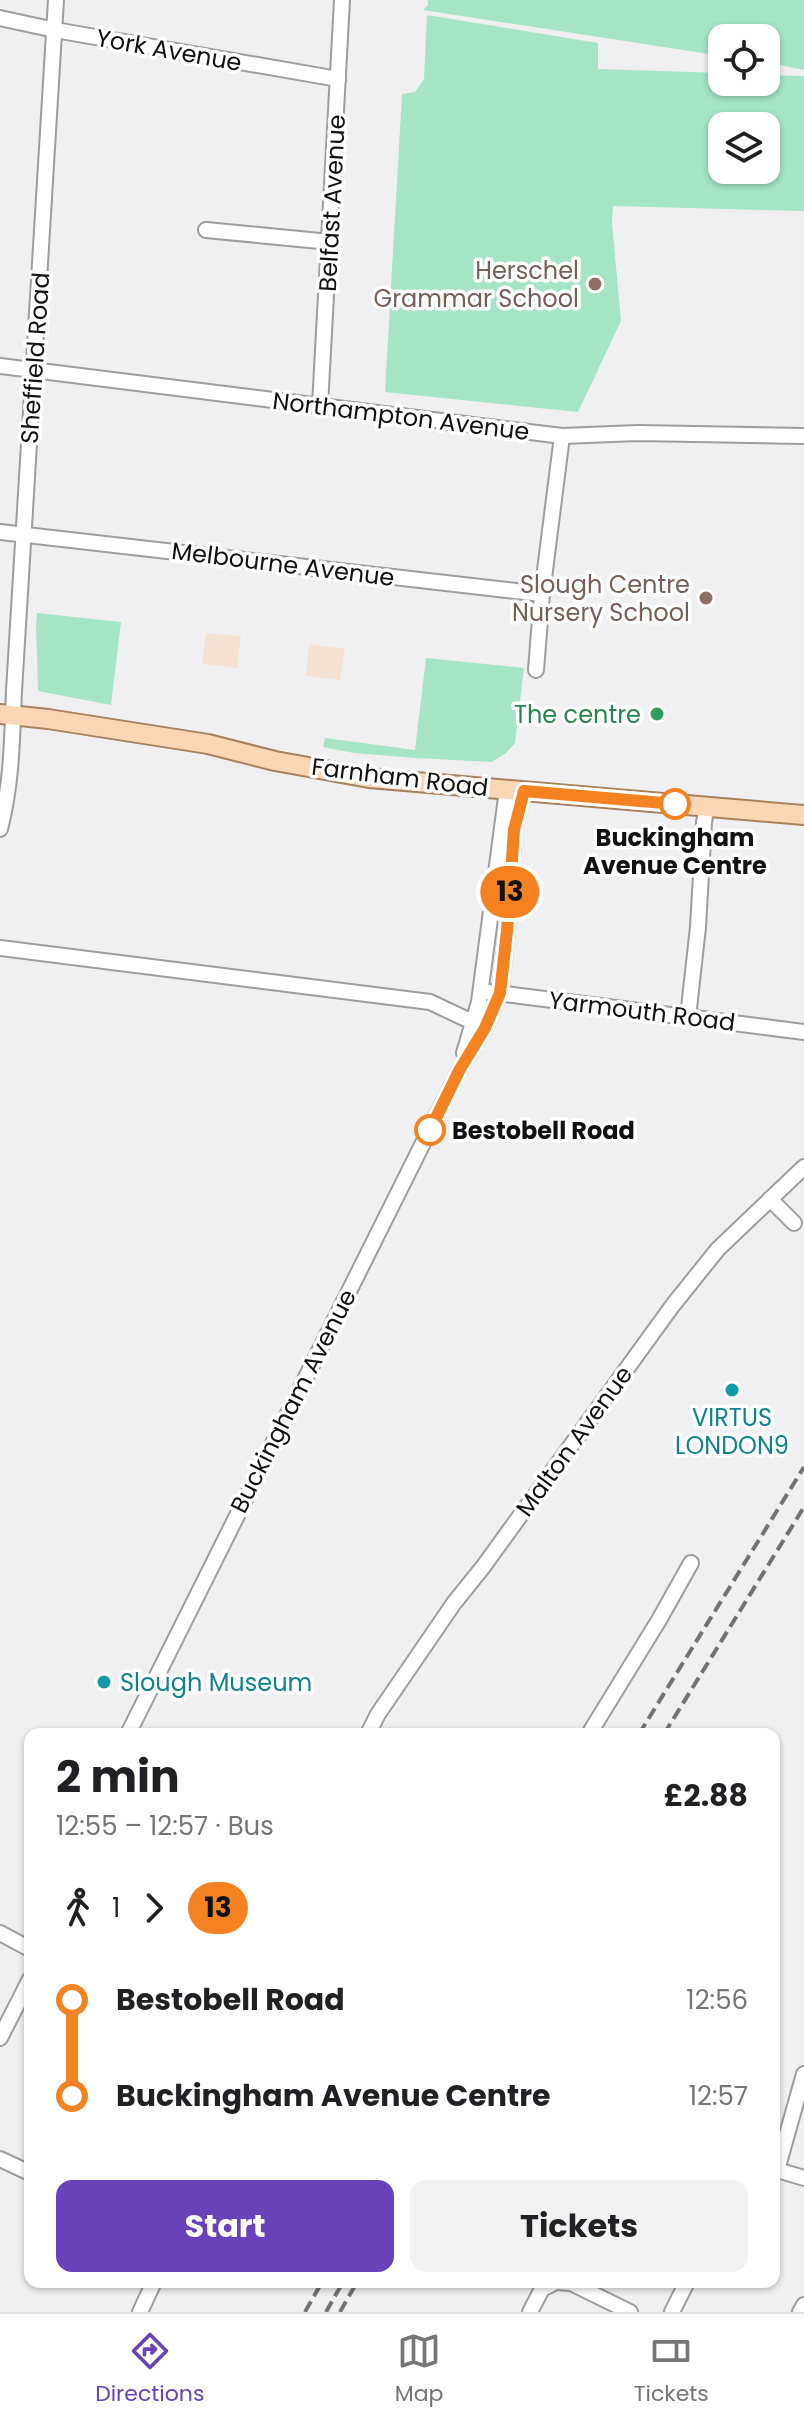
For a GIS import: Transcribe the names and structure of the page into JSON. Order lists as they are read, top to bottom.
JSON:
{
  "streets": {
    "main road": ["Farnham Road"],
    "street": [
      "York Avenue",
      "Belfast Avenue",
      "Sheffield Road",
      "Northampton Avenue",
      "Melbourne Avenue",
      "Yarmouth Road",
      "Buckingham Avenue",
      "Malton Avenue"
    ]
  },
  "crossings": [
    ["York Avenue", "Belfast Avenue"],
    ["York Avenue", "Sheffield Road"],
    ["Belfast Avenue", "Northampton Avenue"],
    ["Sheffield Road", "Northampton Avenue"],
    ["Sheffield Road", "Melbourne Avenue"],
    ["Sheffield Road", "Farnham Road"],
    ["Farnham Road", "Buckingham Avenue"],
    ["Yarmouth Road", "Buckingham Avenue"]
  ],
  "places": [
    "Herschel Grammar School",
    "Slough Centre Nursery School",
    "The centre",
    "Buckingham Avenue Centre",
    "Bestobell Road",
    "VIRTUS LONDON9",
    "Slough Museum"
  ],
  "lines": ["bus line 13"],
  "page": {
    "on_map": "13",
    "heading": ["2 min", "12:55 – 12:57 · Bus", "£2.88"],
    "legs": ["1", "13"],
    "list": [
      {
        "name": "Bestobell Road",
        "value": "12:56"
      },
      {
        "name": "Buckingham Avenue Centre",
        "value": "12:57"
      }
    ],
    "buttons": ["Start", "Tickets"],
    "tabs": ["Directions", "Map", "Tickets"]
  }
}
